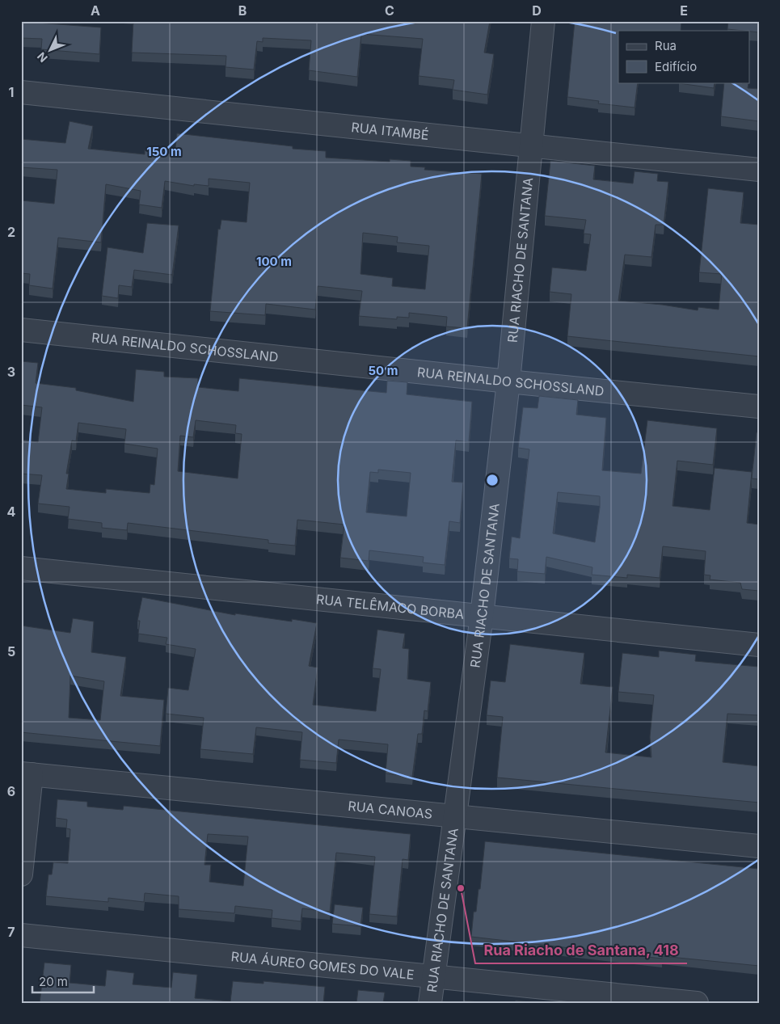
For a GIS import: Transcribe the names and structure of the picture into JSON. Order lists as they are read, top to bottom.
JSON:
{
  "streets": {
    "street": [
      "RUA ITAMBÉ",
      "RUA RIACHO DE SANTANA",
      "RUA REINALDO SCHOSSLAND",
      "RUA TELÊMACO BORBA",
      "RUA CANOAS",
      "RUA ÁUREO GOMES DO VALE"
    ]
  },
  "crossings": [
    ["RUA ITAMBÉ", "RUA RIACHO DE SANTANA"],
    ["RUA RIACHO DE SANTANA", "RUA REINALDO SCHOSSLAND"],
    ["RUA RIACHO DE SANTANA", "RUA TELÊMACO BORBA"],
    ["RUA RIACHO DE SANTANA", "RUA CANOAS"],
    ["RUA RIACHO DE SANTANA", "RUA ÁUREO GOMES DO VALE"]
  ],
  "places": ["Rua Riacho de Santana, 418"],
  "legend": ["Rua", "Edifício"],
  "scale_bar": "20 m",
  "north": "bottom left",
  "grid": {
    "columns": [
      "A",
      "B",
      "C",
      "D",
      "E"
    ],
    "rows": [
      "1",
      "2",
      "3",
      "4",
      "5",
      "6",
      "7"
    ]
  },
  "rings": ["150 m", "100 m", "50 m"]
}
